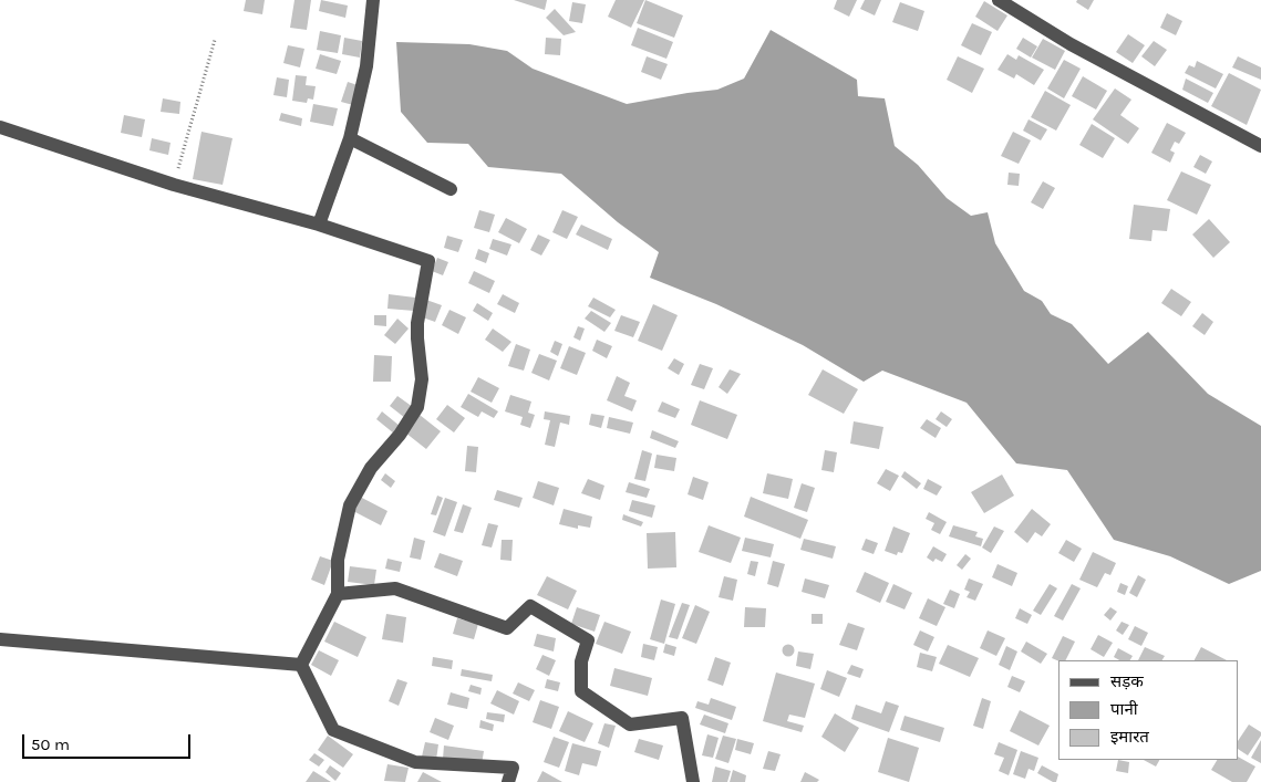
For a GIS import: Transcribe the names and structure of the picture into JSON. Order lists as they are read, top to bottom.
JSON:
{
  "legend": ["सड़क", "पानी", "इमारत"],
  "scale_bar": "50 m"
}
